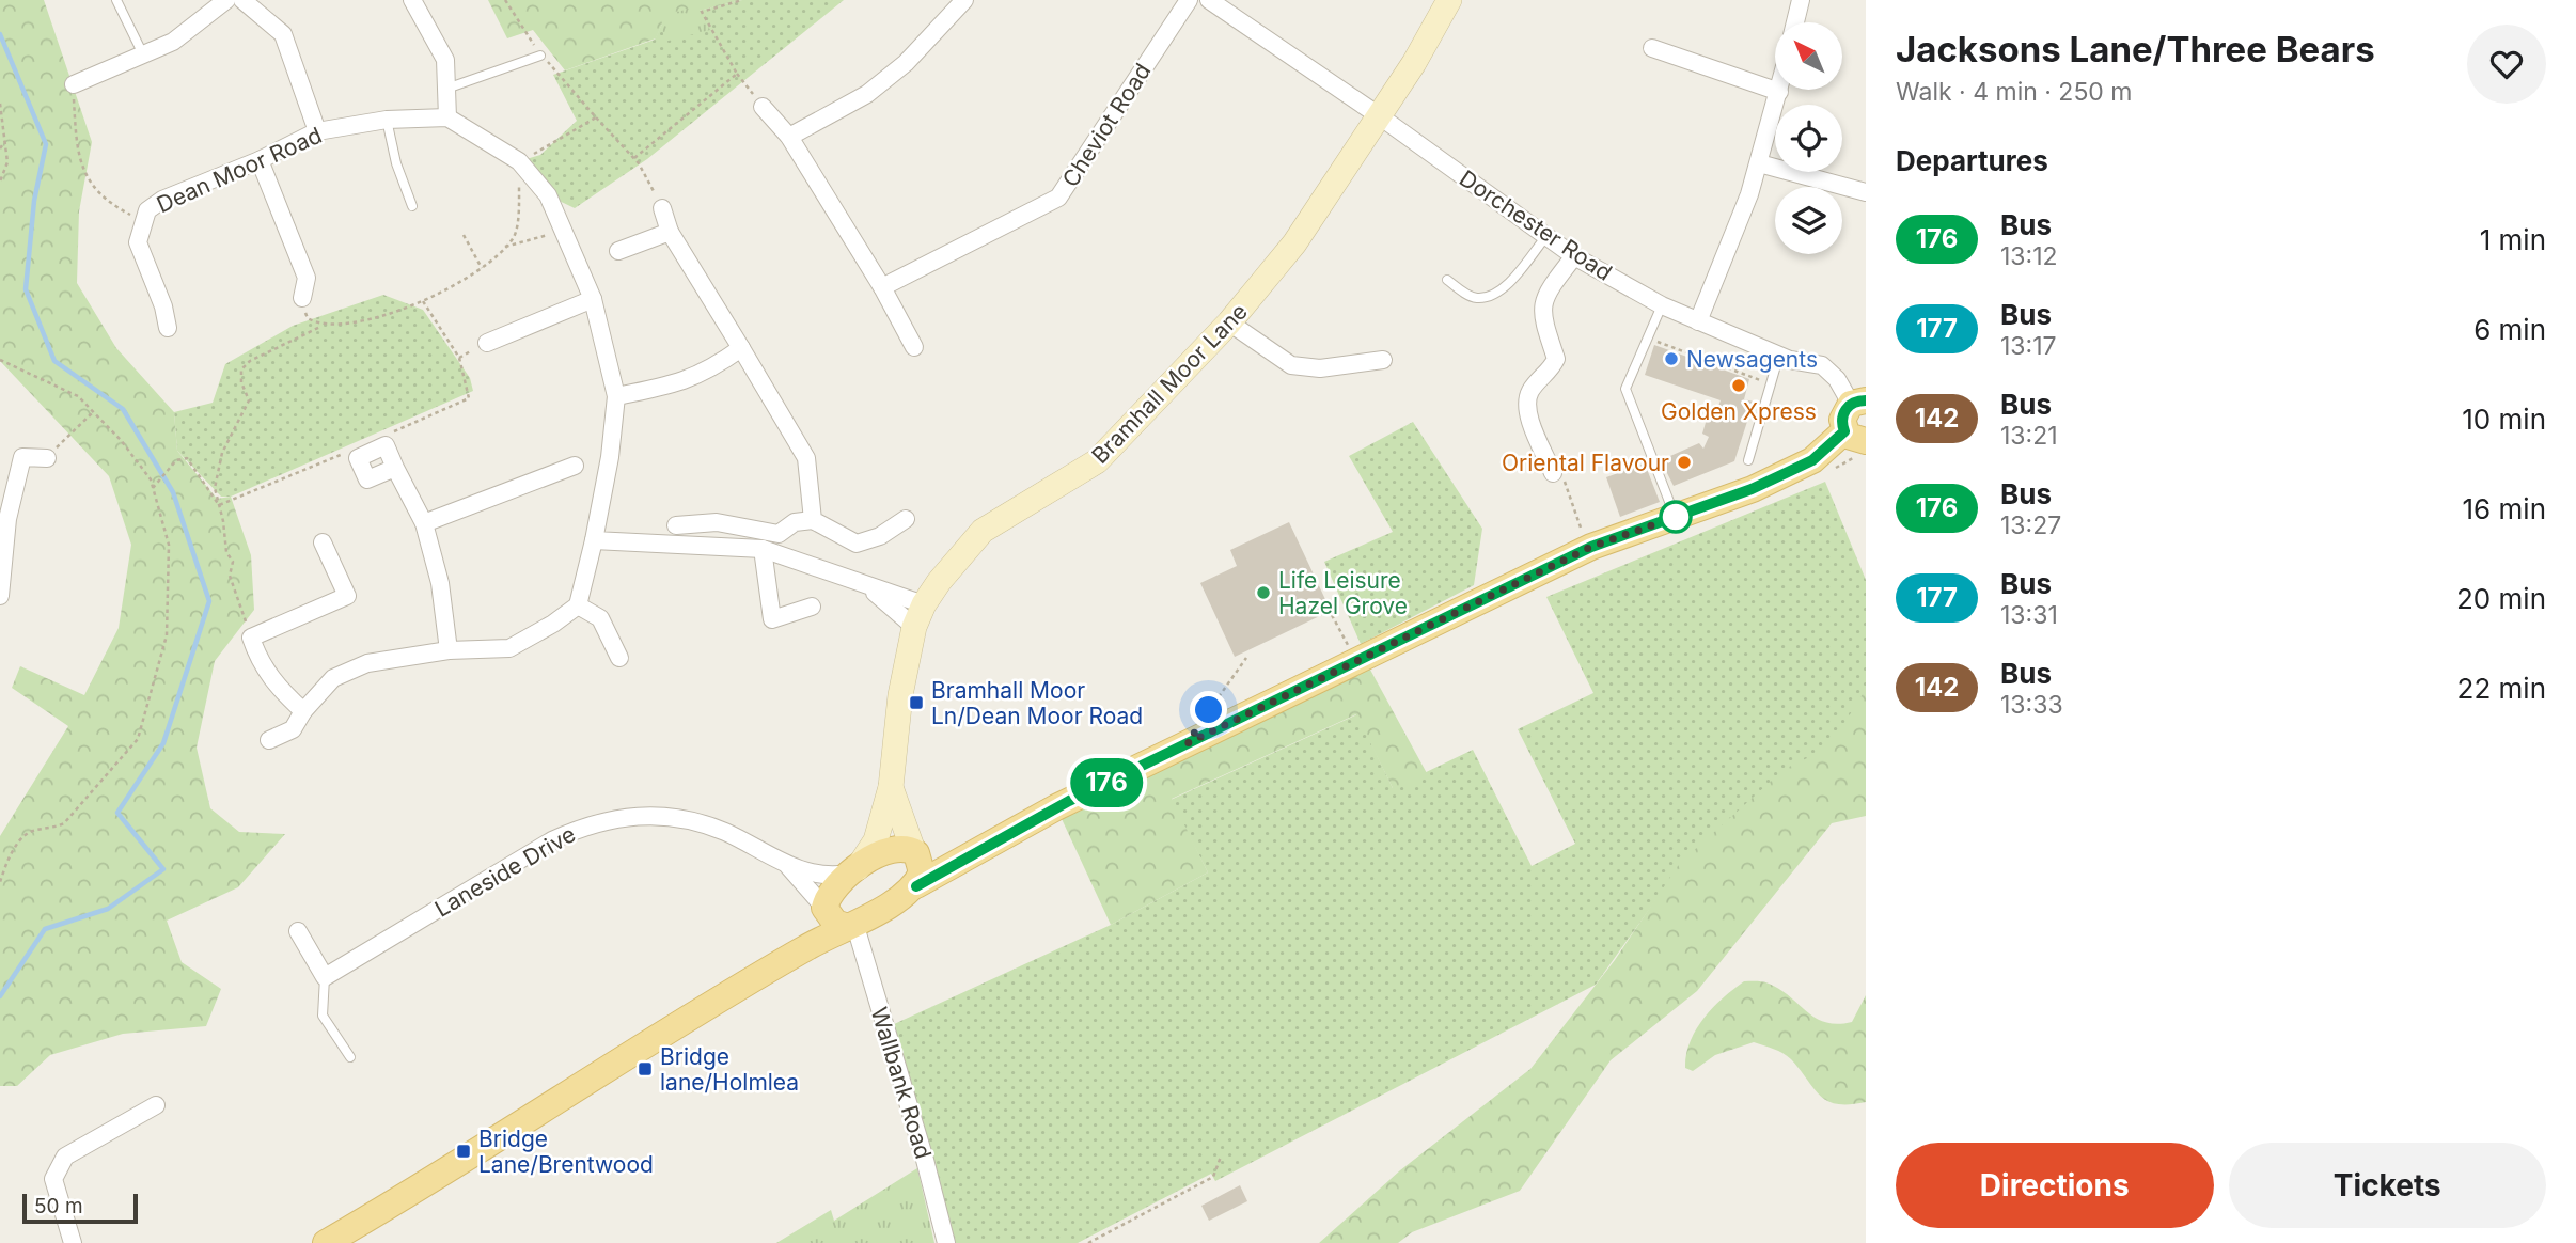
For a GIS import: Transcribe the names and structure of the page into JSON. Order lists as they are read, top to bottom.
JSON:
{
  "streets": {
    "street": [
      "Cheviot Road",
      "Dean Moor Road",
      "Dorchester Road",
      "Bramhall Moor Lane",
      "Laneside Drive",
      "Wallbank Road"
    ]
  },
  "crossings": [
    ["Dorchester Road", "Bramhall Moor Lane"],
    ["Bramhall Moor Lane", "Laneside Drive"],
    ["Laneside Drive", "Wallbank Road"]
  ],
  "places": {
    "other": [
      "Newsagents",
      "Golden Xpress",
      "Oriental Flavour",
      "Life Leisure Hazel Grove"
    ],
    "transit": ["Bramhall Moor Ln/Dean Moor Road", "Bridge lane/Holmlea", "Bridge Lane/Brentwood"]
  },
  "lines": ["bus line 176"],
  "scale_bar": "50 m",
  "north": "top left",
  "page": {
    "on_map": "176",
    "heading": [
      ["Jacksons Lane/Three Bears", "Walk · 4 min · 250 m"],
      "Departures"
    ],
    "list": [
      {
        "mark": "176",
        "name": "Bus",
        "note": "13:12",
        "value": "1 min"
      },
      {
        "mark": "177",
        "name": "Bus",
        "note": "13:17",
        "value": "6 min"
      },
      {
        "mark": "142",
        "name": "Bus",
        "note": "13:21",
        "value": "10 min"
      },
      {
        "mark": "176",
        "name": "Bus",
        "note": "13:27",
        "value": "16 min"
      },
      {
        "mark": "177",
        "name": "Bus",
        "note": "13:31",
        "value": "20 min"
      },
      {
        "mark": "142",
        "name": "Bus",
        "note": "13:33",
        "value": "22 min"
      }
    ],
    "buttons": ["Directions", "Tickets"],
    "scale": "50 m"
  }
}
